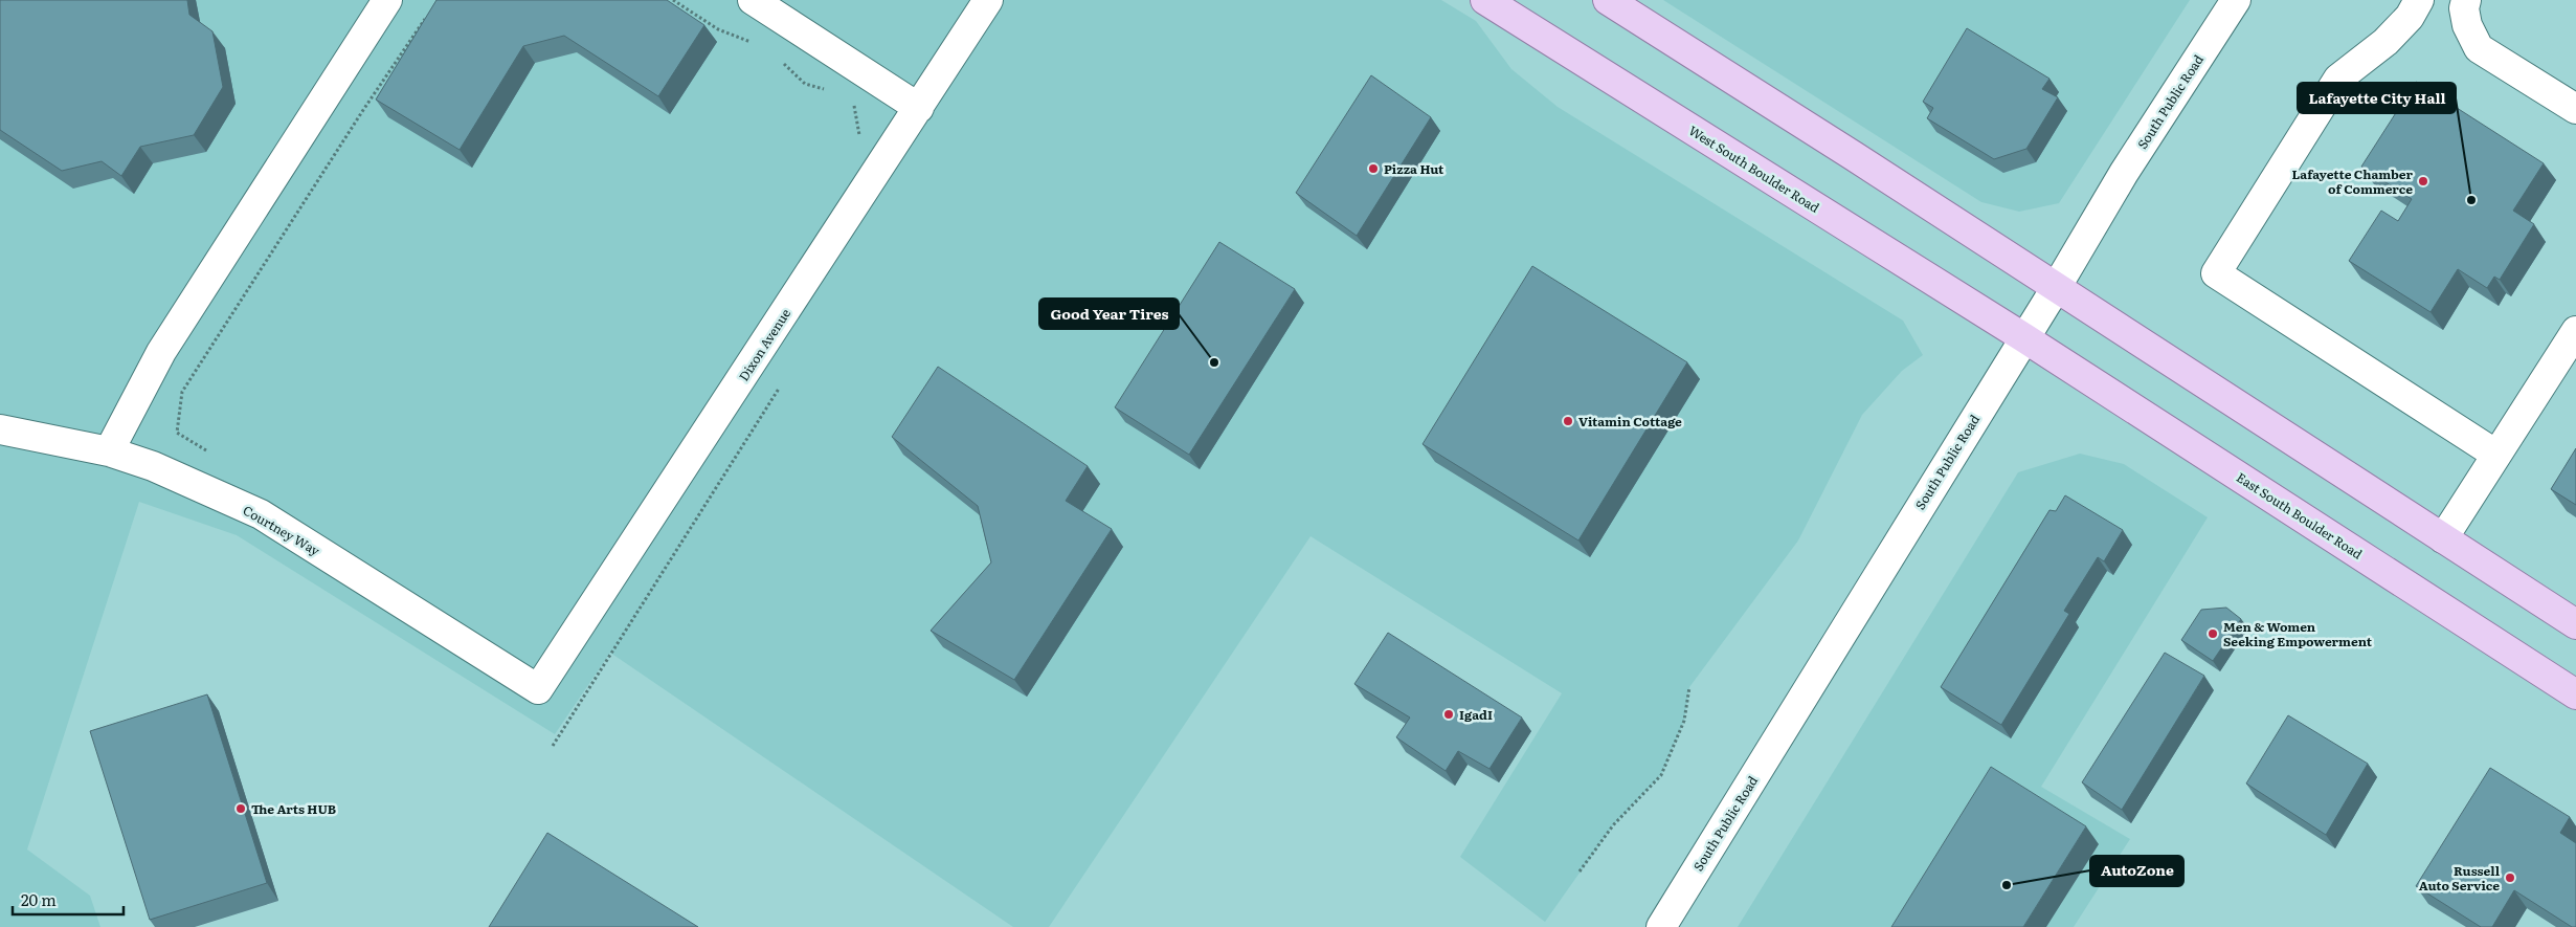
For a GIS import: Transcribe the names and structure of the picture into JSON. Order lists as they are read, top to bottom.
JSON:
{
  "streets": {
    "main road": ["West South Boulder Road", "East South Boulder Road"],
    "street": ["South Public Road", "Dixon Avenue", "Courtney Way"]
  },
  "crossings": [
    ["South Public Road", "West South Boulder Road"],
    ["South Public Road", "East South Boulder Road"],
    ["West South Boulder Road", "East South Boulder Road"],
    ["Dixon Avenue", "Courtney Way"]
  ],
  "places": [
    "Pizza Hut",
    "Lafayette Chamber of Commerce",
    "Lafayette City Hall",
    "Good Year Tires",
    "Vitamin Cottage",
    "Men & Women Seeking Empowerment",
    "IgadI",
    "The Arts HUB",
    "Russell Auto Service",
    "AutoZone"
  ],
  "scale_bar": "20 m"
}
